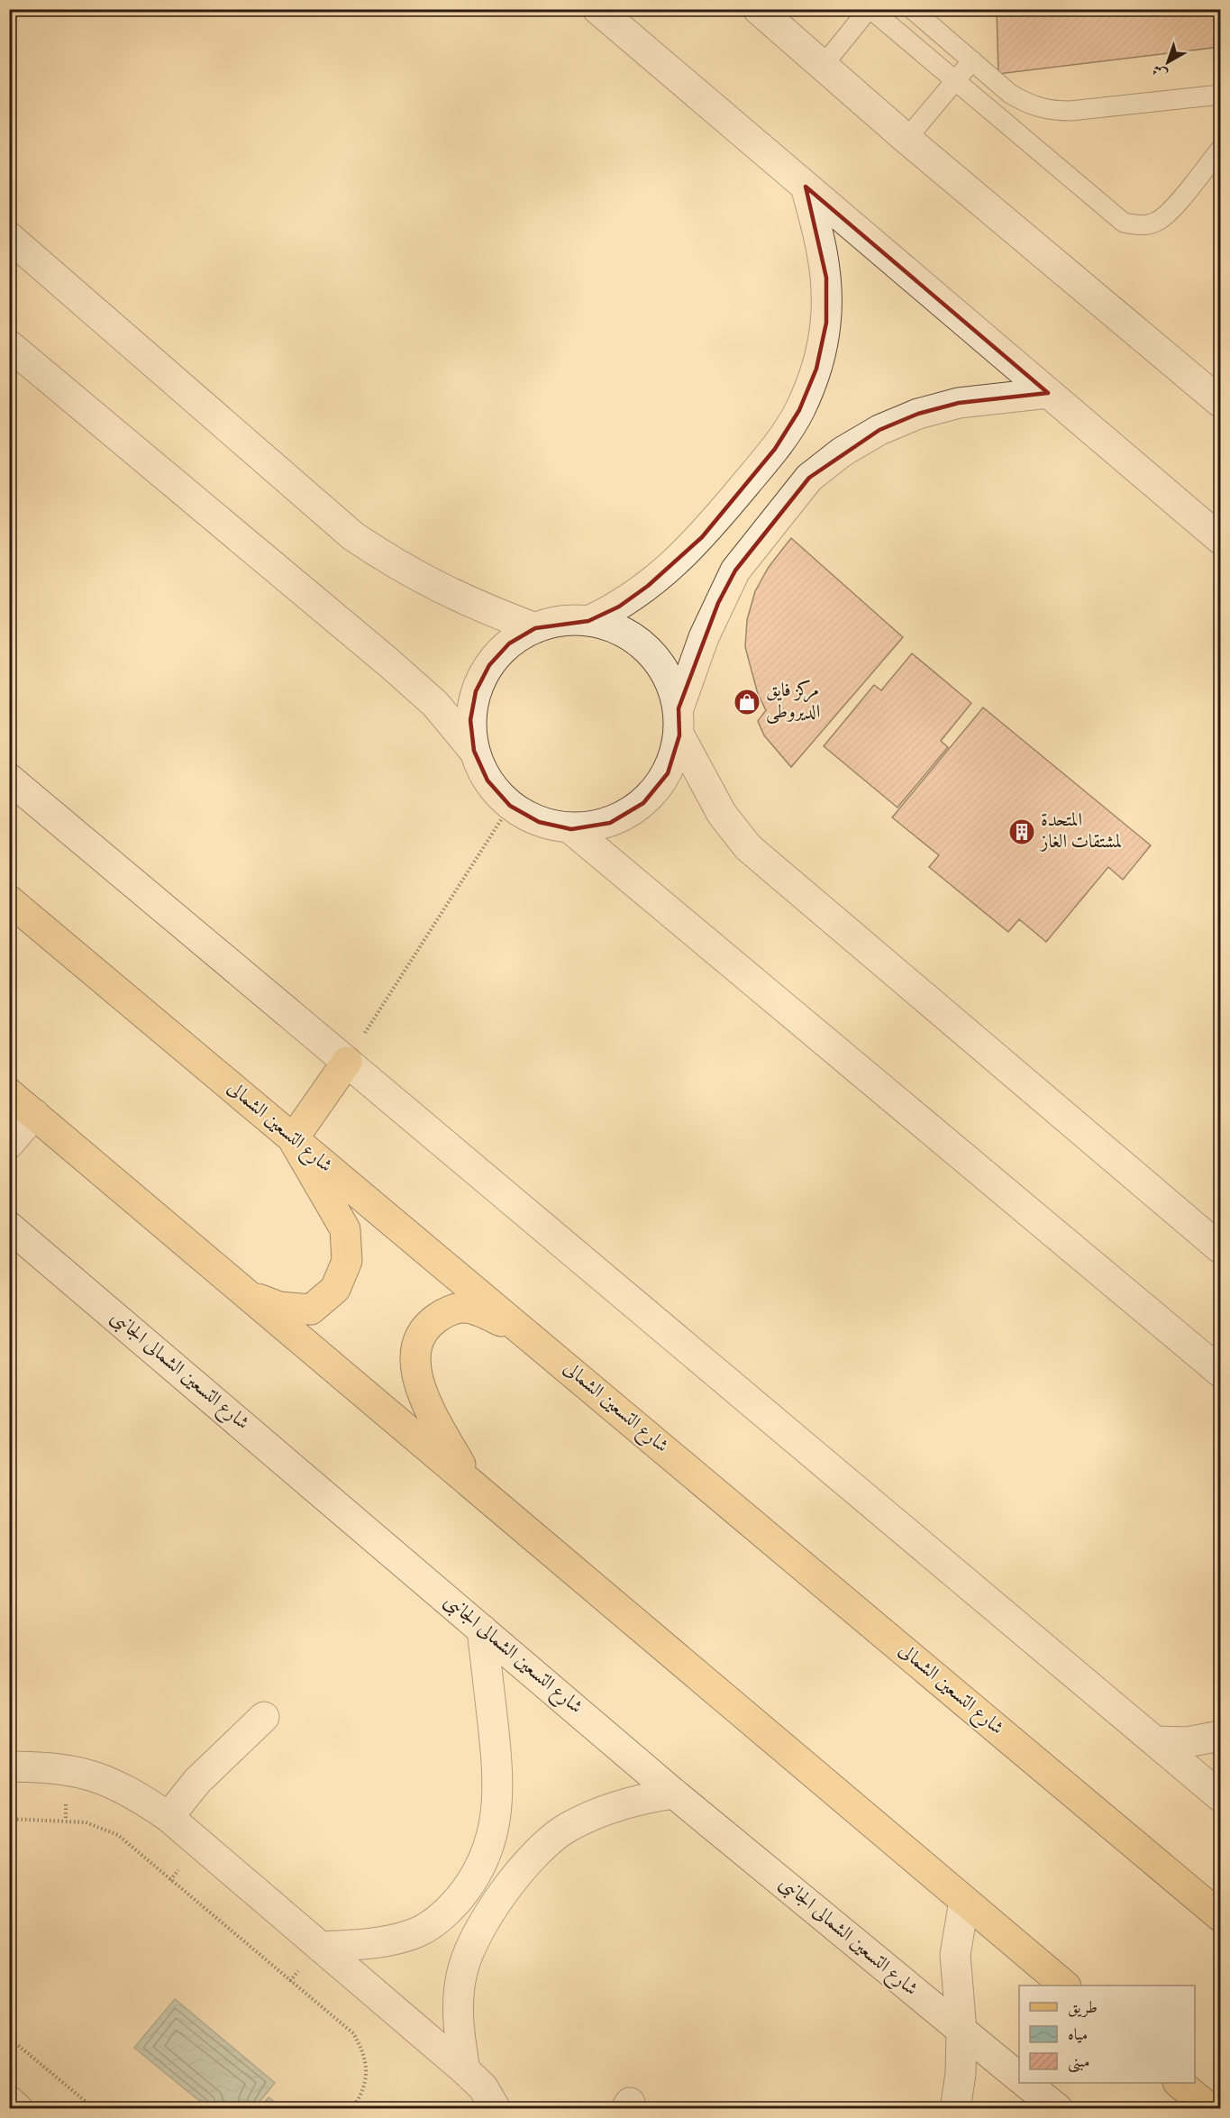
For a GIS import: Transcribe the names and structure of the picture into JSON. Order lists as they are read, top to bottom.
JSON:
{
  "streets": {
    "main road": ["شارع التسعين الشمالى"],
    "street": ["شارع التسعين الشمالى الجانبى"]
  },
  "places": {
    "shop": ["مركز فايق الديروطى"],
    "building": ["المتحدة لمشتقات الغاز"]
  },
  "legend": ["طريق", "مياه", "مبنى"],
  "north": "bottom left"
}
